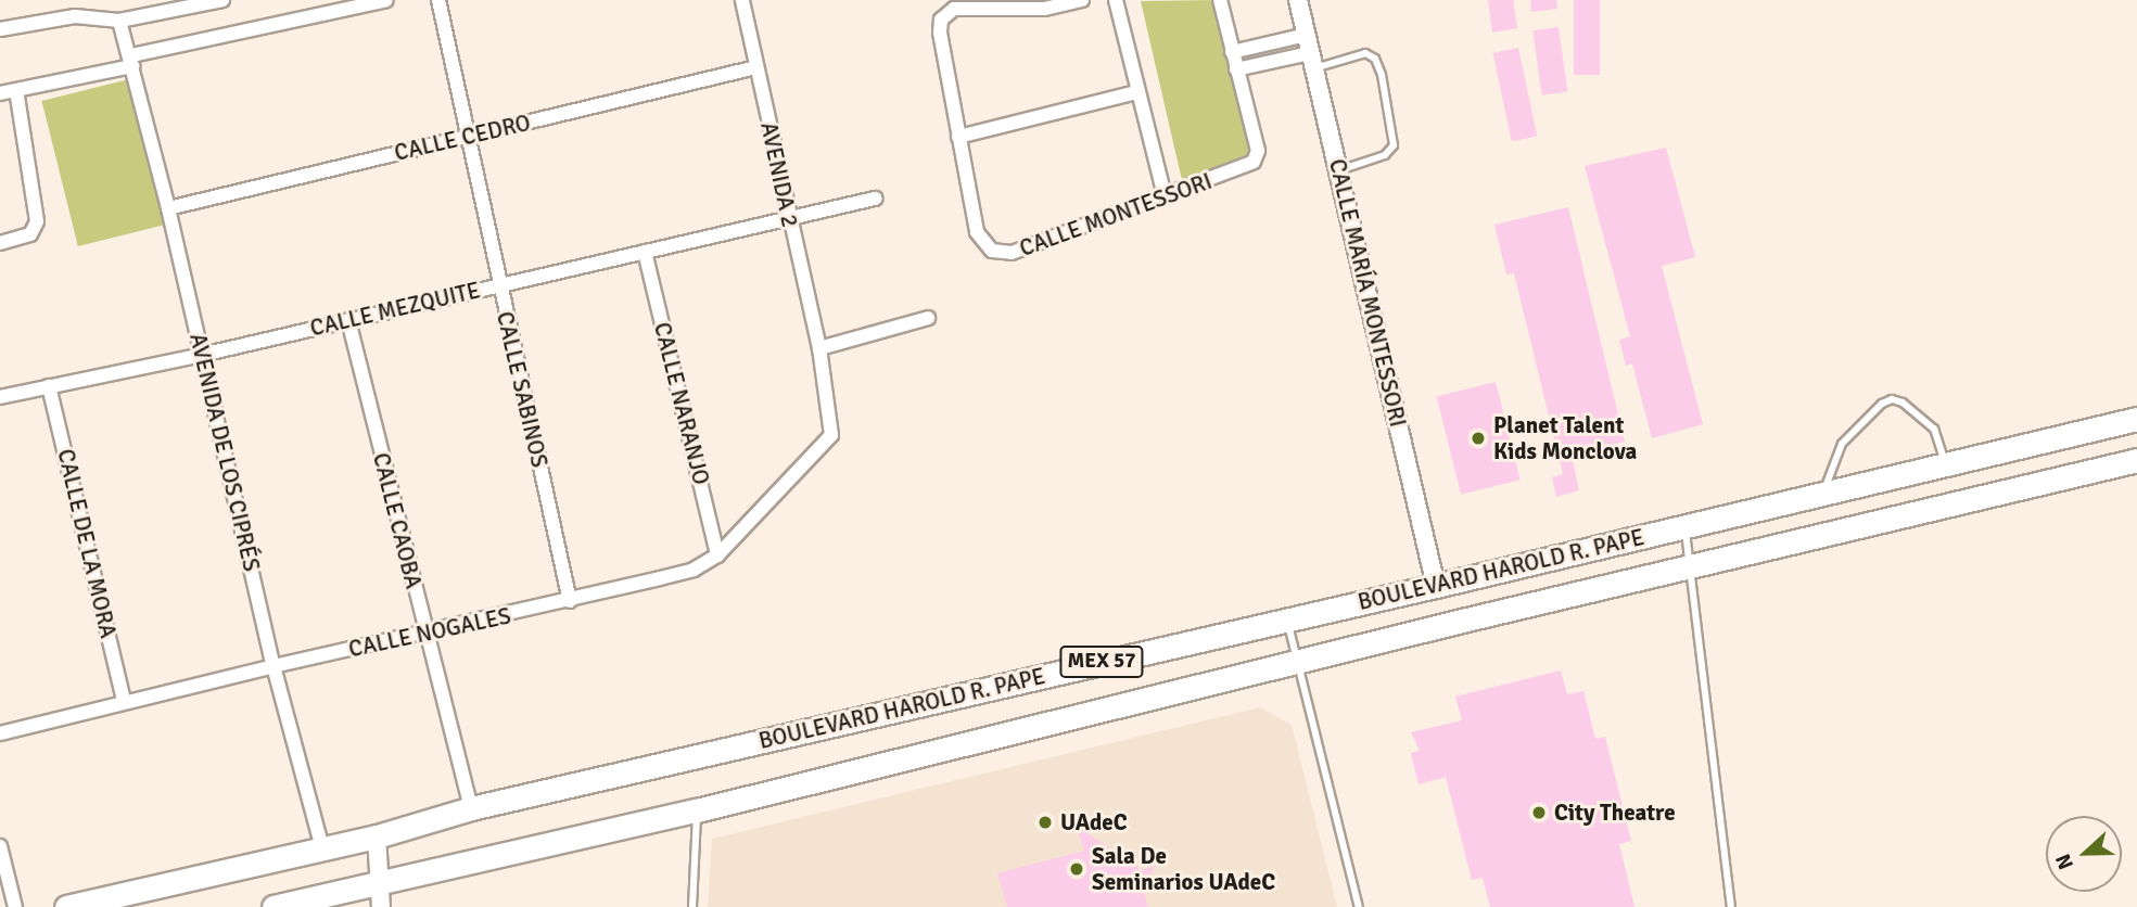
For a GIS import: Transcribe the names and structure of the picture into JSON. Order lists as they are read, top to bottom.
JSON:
{
  "streets": {
    "highway": ["BOULEVARD HAROLD R. PAPE", "MEX 57"],
    "main road": ["CALLE MARÍA MONTESSORI"],
    "street": [
      "CALLE CEDRO",
      "AVENIDA 2",
      "CALLE MONTESSORI",
      "CALLE MEZQUITE",
      "CALLE SABINOS",
      "CALLE NARANJO",
      "AVENIDA DE LOS CIPRÉS",
      "CALLE CAOBA",
      "CALLE DE LA MORA",
      "CALLE NOGALES"
    ]
  },
  "crossings": [
    ["CALLE CEDRO", "AVENIDA 2"],
    ["CALLE CEDRO", "CALLE SABINOS"],
    ["CALLE CEDRO", "AVENIDA DE LOS CIPRÉS"],
    ["AVENIDA 2", "CALLE MEZQUITE"],
    ["AVENIDA 2", "CALLE NOGALES"],
    ["CALLE MARÍA MONTESSORI", "BOULEVARD HAROLD R. PAPE"],
    ["CALLE MEZQUITE", "CALLE SABINOS"],
    ["CALLE MEZQUITE", "CALLE NARANJO"],
    ["CALLE MEZQUITE", "AVENIDA DE LOS CIPRÉS"],
    ["CALLE MEZQUITE", "CALLE CAOBA"],
    ["CALLE MEZQUITE", "CALLE DE LA MORA"],
    ["CALLE SABINOS", "CALLE NOGALES"],
    ["CALLE NARANJO", "CALLE NOGALES"],
    ["AVENIDA DE LOS CIPRÉS", "BOULEVARD HAROLD R. PAPE"],
    ["AVENIDA DE LOS CIPRÉS", "CALLE NOGALES"],
    ["CALLE CAOBA", "BOULEVARD HAROLD R. PAPE"],
    ["CALLE CAOBA", "CALLE NOGALES"],
    ["CALLE DE LA MORA", "CALLE NOGALES"]
  ],
  "places": [
    "Planet Talent Kids Monclova",
    "City Theatre",
    "UAdeC",
    "Sala De Seminarios UAdeC"
  ],
  "north": "left"
}
